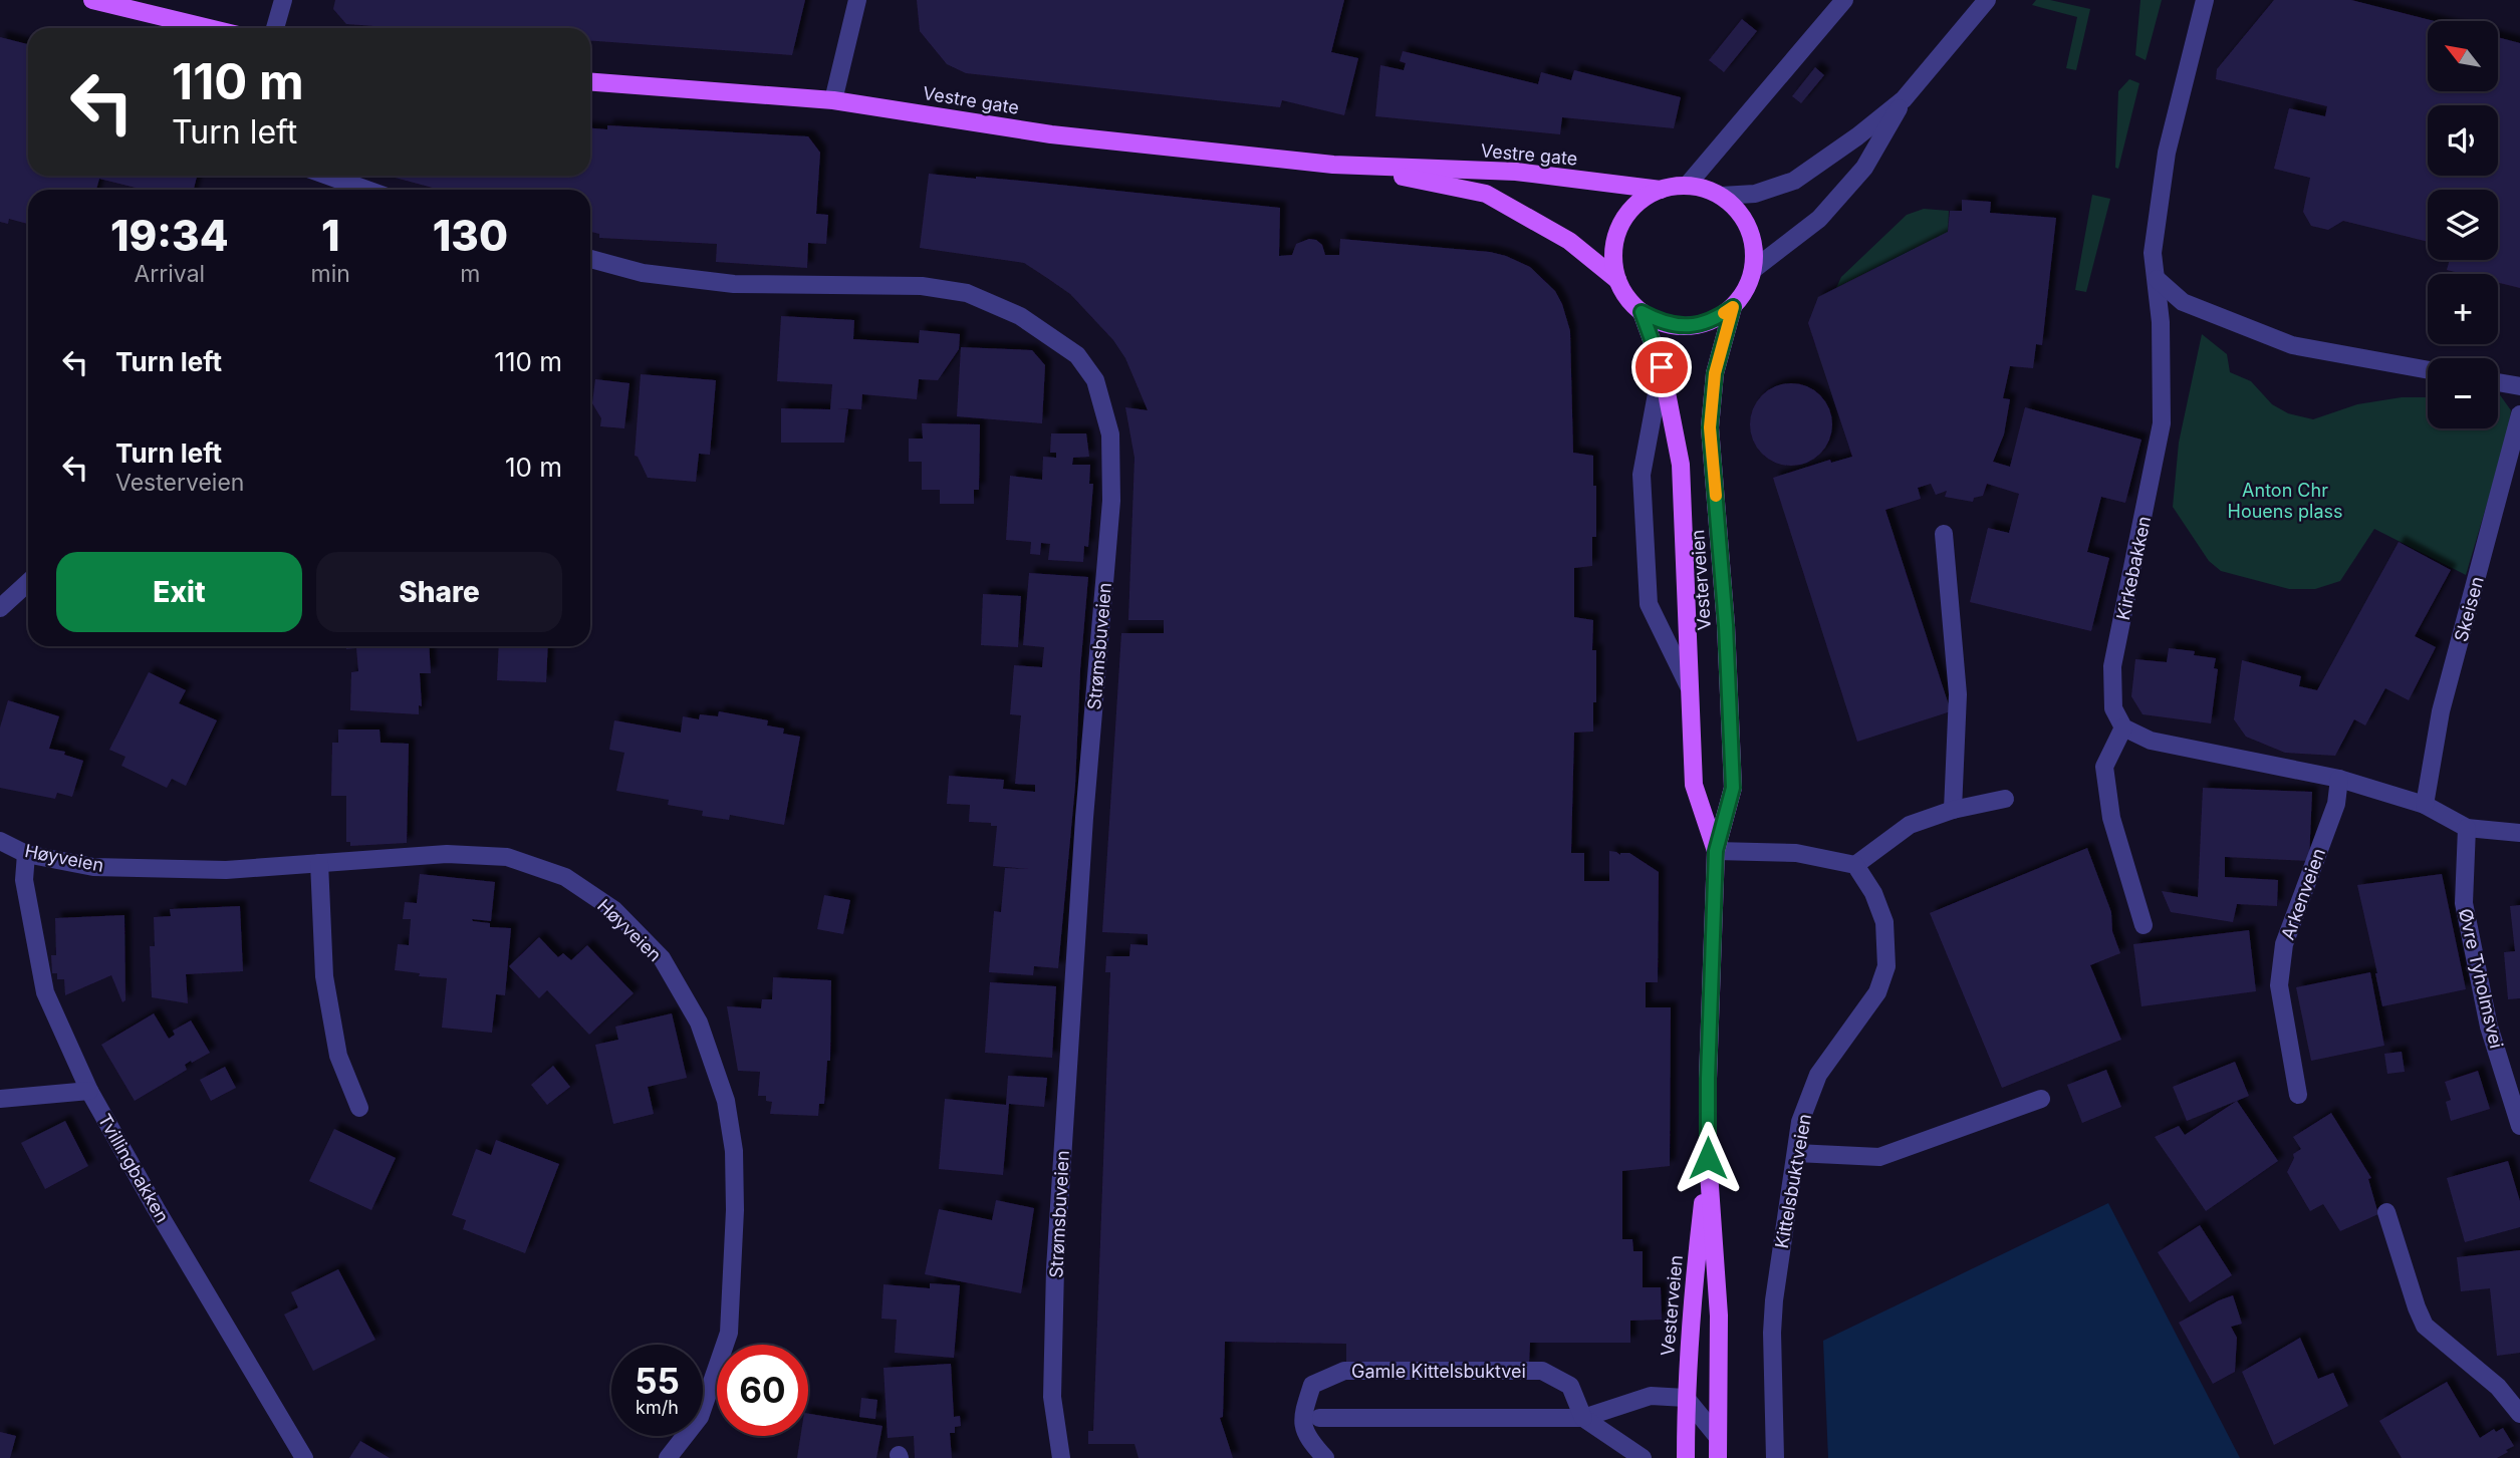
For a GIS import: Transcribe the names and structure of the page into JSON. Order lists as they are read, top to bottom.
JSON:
{
  "streets": {
    "main road": ["Vestre gate", "Vesterveien"],
    "street": [
      "Kirkebakken",
      "Skeisen",
      "Strømsbuveien",
      "Høyveien",
      "Arkenveien",
      "Øvre Tyholmsvei",
      "Tvillingbakken",
      "Kittelsbuktveien",
      "Gamle Kittelsbuktvei"
    ]
  },
  "crossings": [
    ["Vestre gate", "Vesterveien"],
    ["Høyveien", "Tvillingbakken"]
  ],
  "parks": ["Anton Chr Houens plass"],
  "north": "top left",
  "page": {
    "map_buttons": ["+", "−"],
    "turn": ["110 m", "Turn left"],
    "eta": [
      "19:34",
      "Arrival",
      "1",
      "min",
      "130",
      "m"
    ],
    "list": [
      {
        "name": "Turn left",
        "value": "110 m"
      },
      {
        "name": "Turn left",
        "note": "Vesterveien",
        "value": "10 m"
      }
    ],
    "buttons": ["Exit", "Share"],
    "speed": "55 km/h",
    "limit": "60"
  }
}
